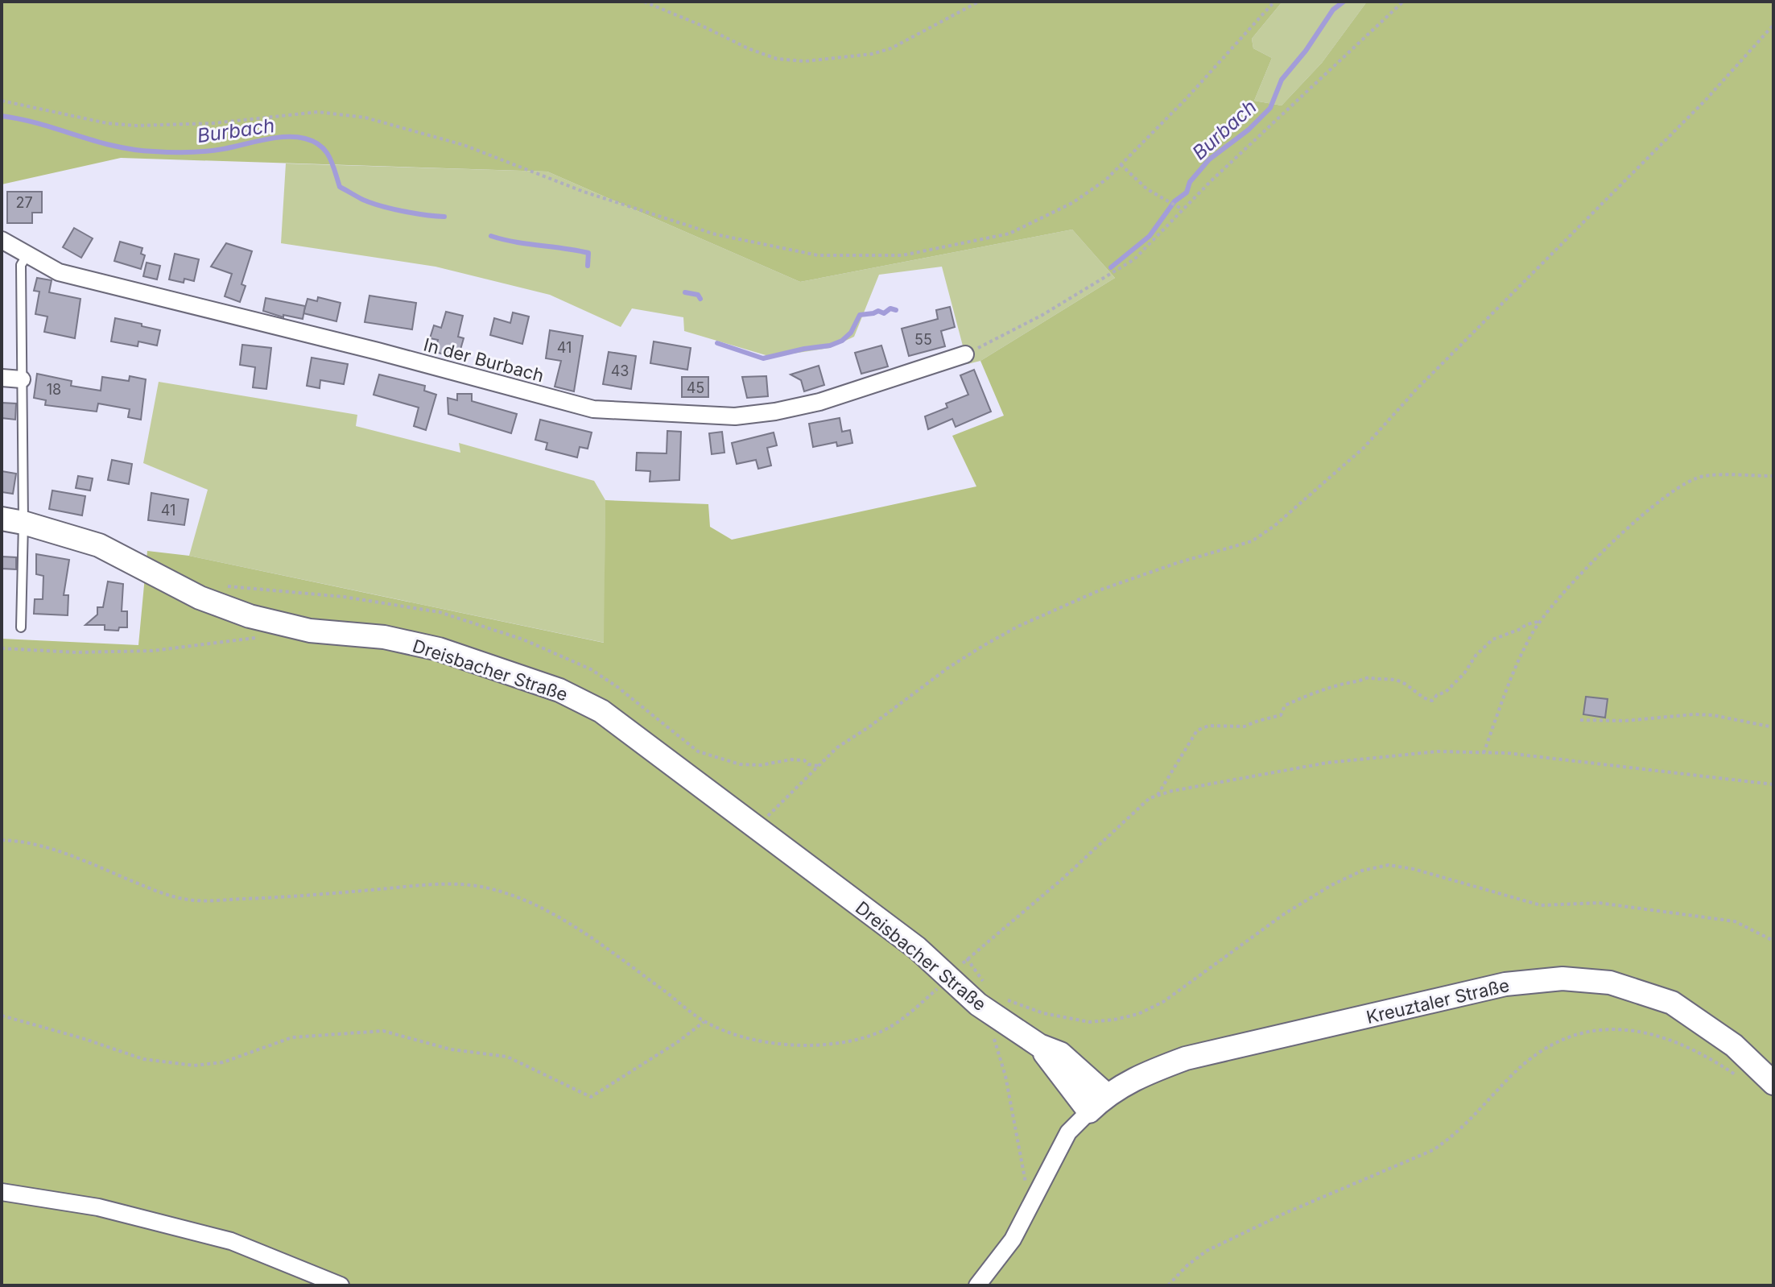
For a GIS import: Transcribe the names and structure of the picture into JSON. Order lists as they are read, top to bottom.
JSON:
{
  "streets": {
    "street": ["In der Burbach", "Dreisbacher Straße", "Kreuztaler Straße"]
  },
  "crossings": [
    ["Dreisbacher Straße", "Kreuztaler Straße"]
  ],
  "water": ["Burbach"],
  "house_numbers": [
    "27",
    "55",
    "41",
    "43",
    "45",
    "18",
    "41"
  ]
}
